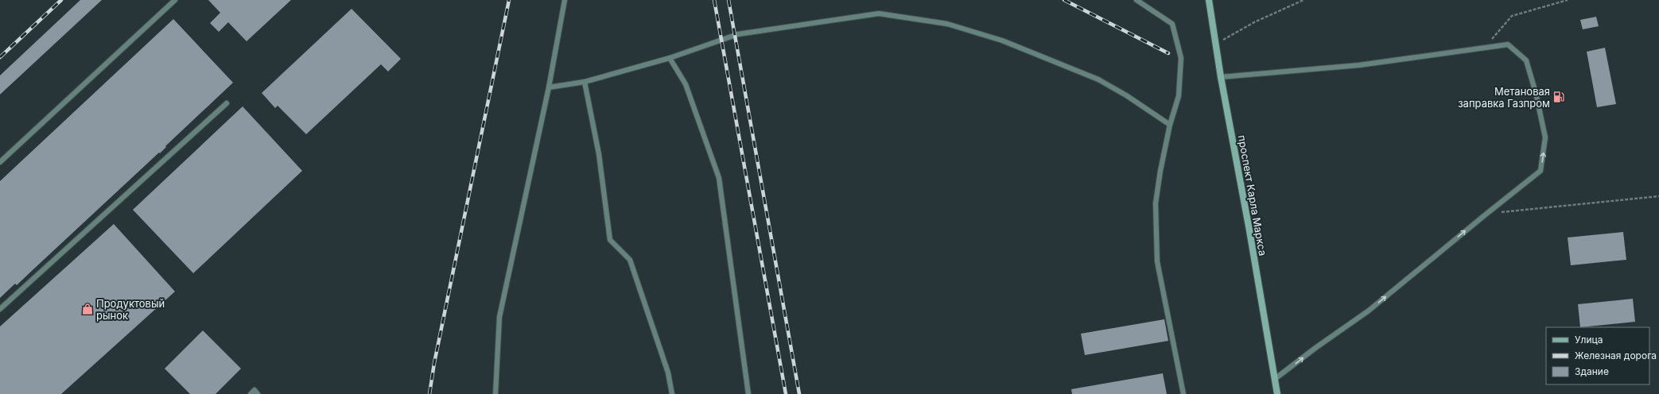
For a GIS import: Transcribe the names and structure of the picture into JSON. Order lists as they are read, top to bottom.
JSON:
{
  "streets": {
    "main road": ["проспект Карла Маркса"]
  },
  "places": {
    "fuel station": ["Метановая заправка Газпром"],
    "shop": ["Продуктовый рынок"]
  },
  "legend": ["Улица", "Железная дорога", "Здание"]
}
